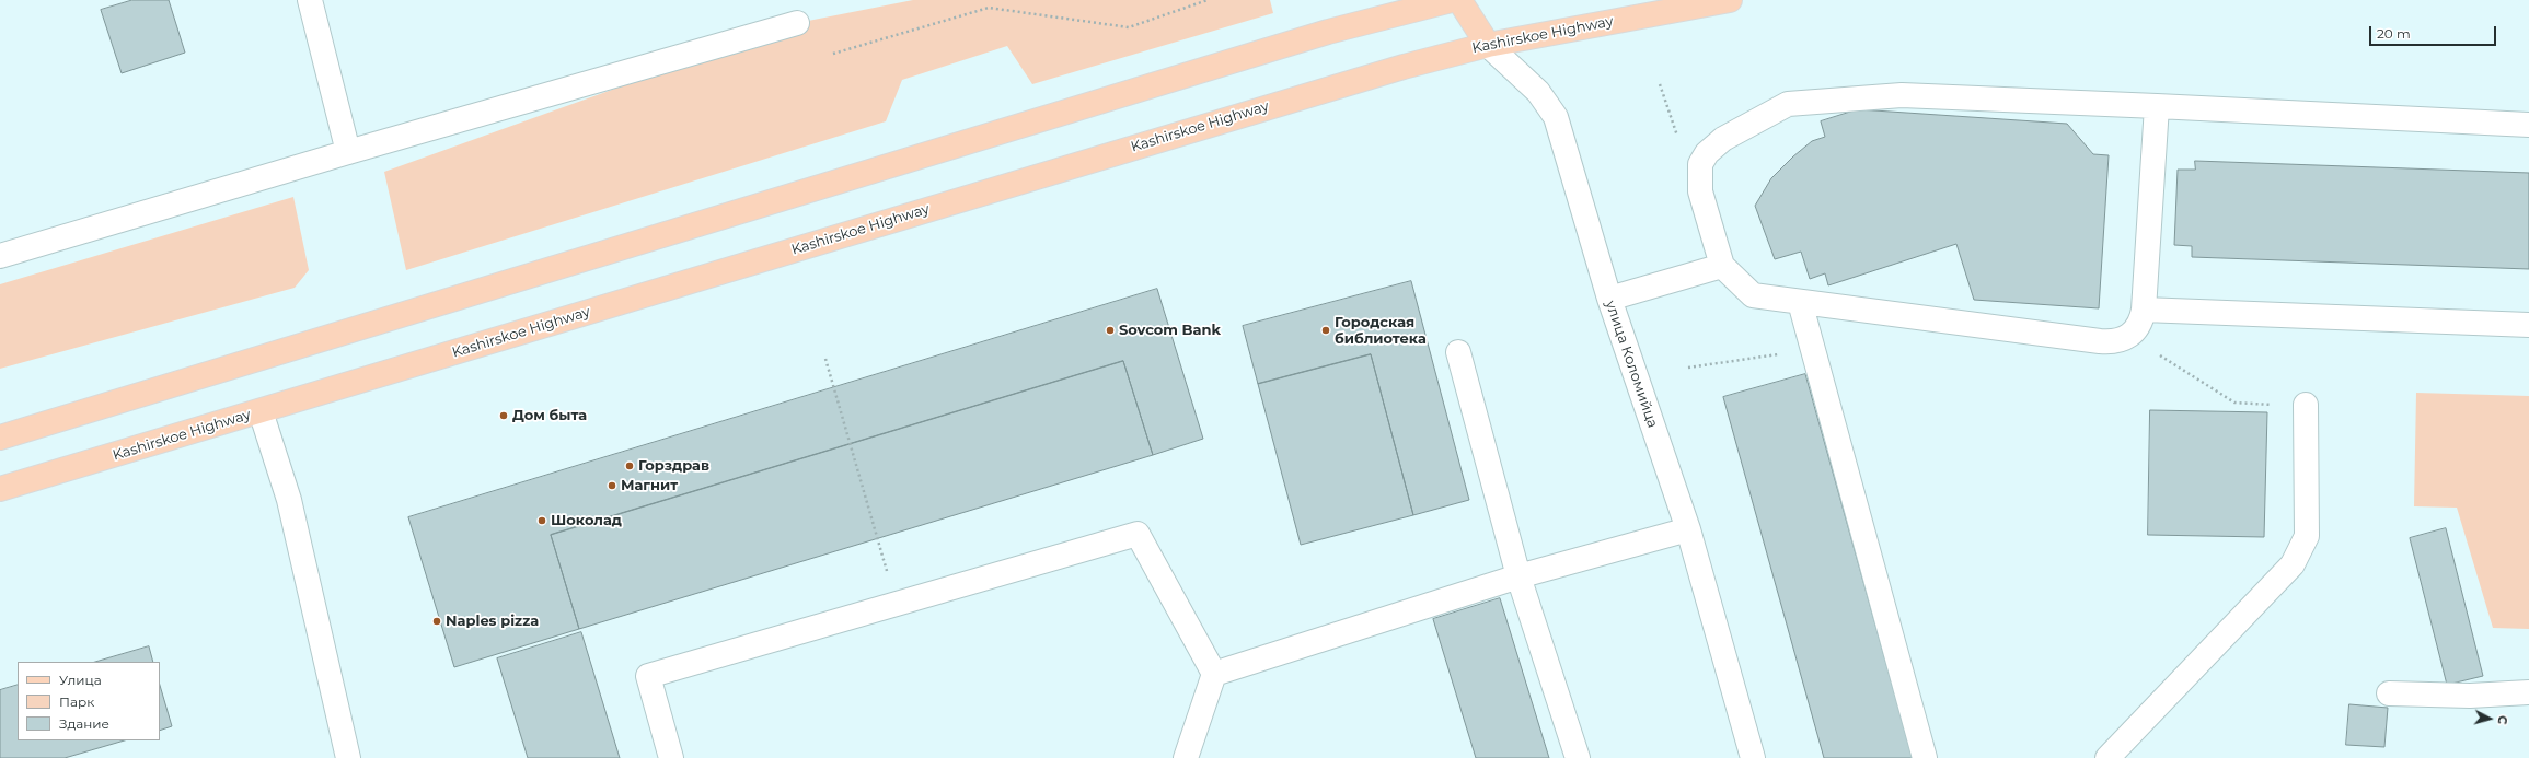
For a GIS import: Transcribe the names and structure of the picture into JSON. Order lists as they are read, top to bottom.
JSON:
{
  "streets": {
    "main road": ["Kashirskoe Highway", "улица Коломийца"]
  },
  "crossings": [
    ["Kashirskoe Highway", "улица Коломийца"]
  ],
  "places": [
    "Sovcom Bank",
    "Городская библиотека",
    "Дом быта",
    "Горздрав",
    "Магнит",
    "Шоколад",
    "Naples pizza"
  ],
  "legend": ["Улица", "Парк", "Здание"],
  "scale_bar": "20 m",
  "north": "right"
}
